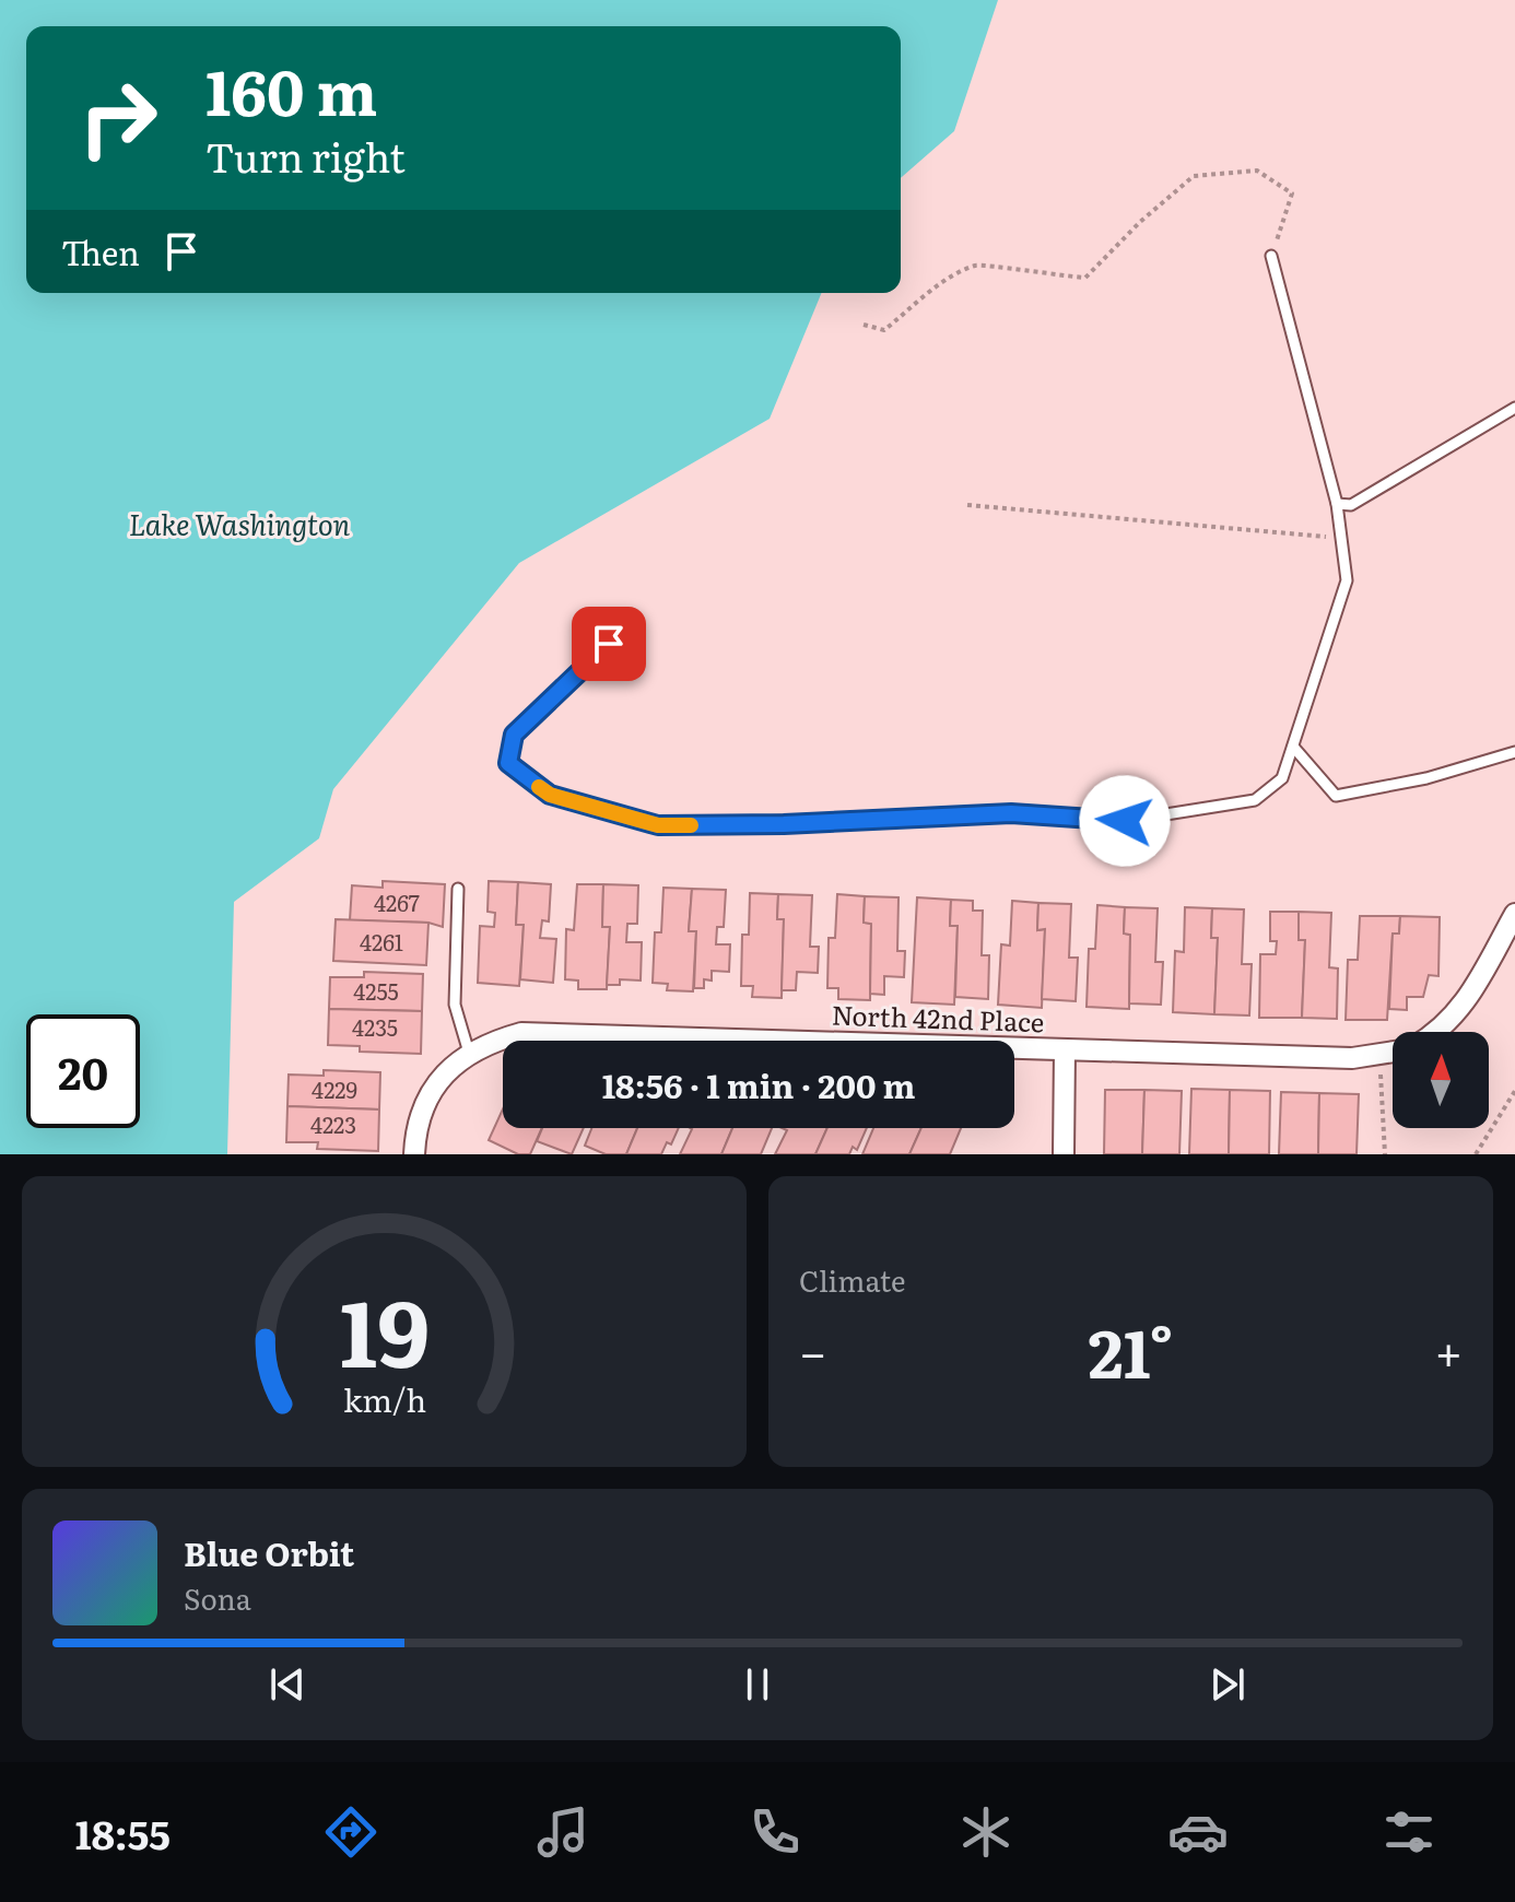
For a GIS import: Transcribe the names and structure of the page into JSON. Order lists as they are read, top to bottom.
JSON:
{
  "streets": {
    "street": ["North 42nd Place"]
  },
  "water": ["Lake Washington"],
  "house_numbers": [
    "4267",
    "4261",
    "4255",
    "4235",
    "4229",
    "4223"
  ],
  "north": "top",
  "page": {
    "turn": ["160 m", "Turn right"],
    "then": "Then",
    "limit": "20",
    "trip": "18:56 · 1 min · 200 m",
    "tile": "Climate",
    "heat": ["−", "21°", "+"],
    "song": ["Blue Orbit", "Sona"],
    "tabs": "18:55",
    "gauge": ["19", "km/h"]
  }
}
